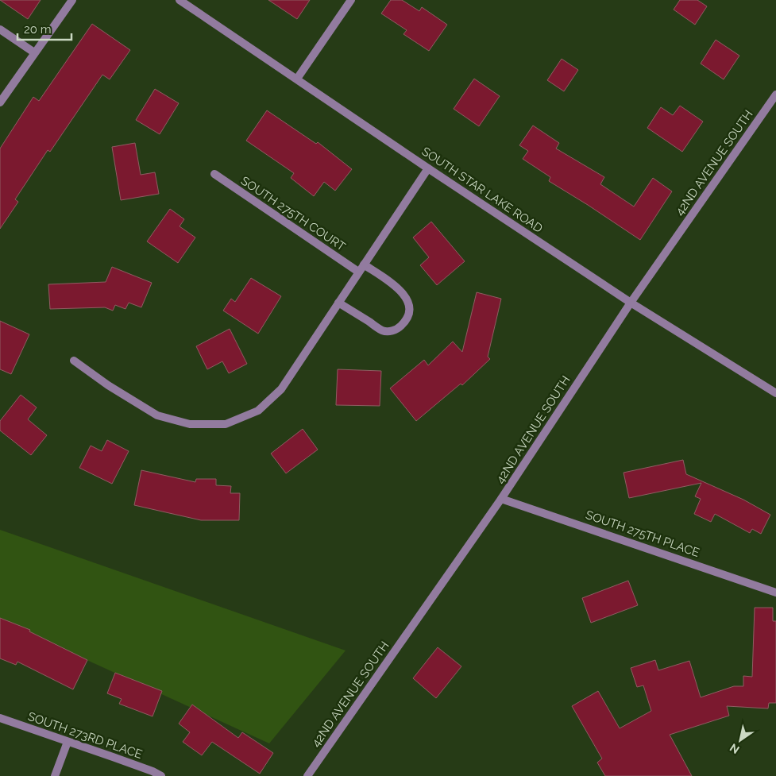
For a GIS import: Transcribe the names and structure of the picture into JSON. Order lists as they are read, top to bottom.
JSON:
{
  "streets": {
    "street": [
      "42ND AVENUE SOUTH",
      "SOUTH STAR LAKE ROAD",
      "SOUTH 275TH COURT",
      "SOUTH 275TH PLACE",
      "SOUTH 273RD PLACE"
    ]
  },
  "crossings": [
    ["42ND AVENUE SOUTH", "SOUTH STAR LAKE ROAD"],
    ["42ND AVENUE SOUTH", "SOUTH 275TH PLACE"]
  ],
  "scale_bar": "20 m",
  "north": "bottom left"
}
